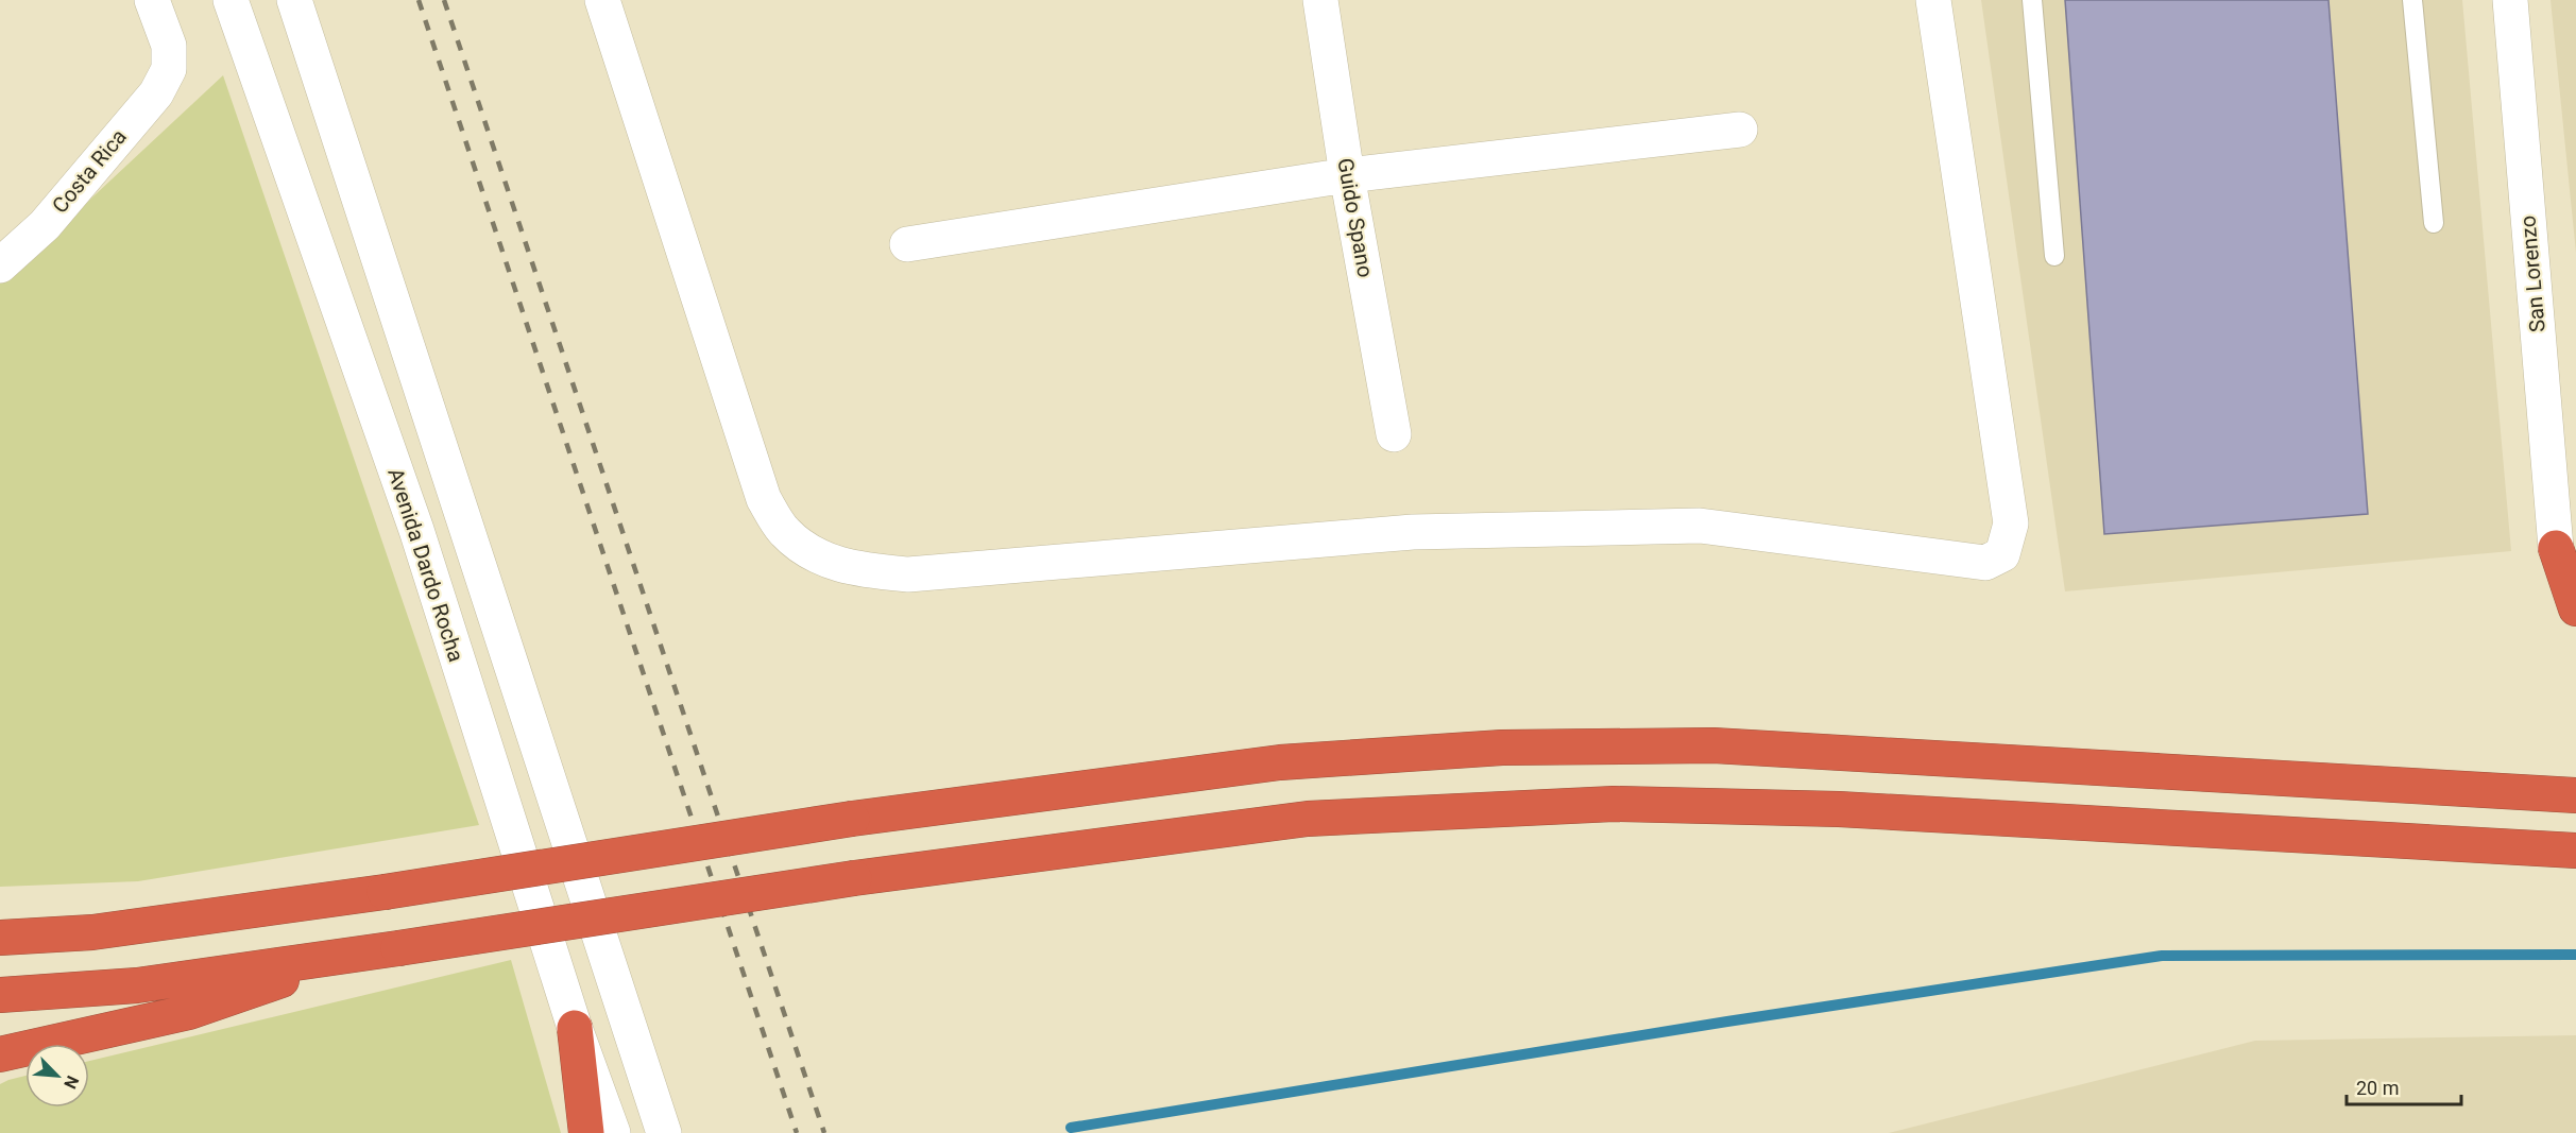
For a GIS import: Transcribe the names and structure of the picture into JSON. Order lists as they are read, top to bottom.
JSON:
{
  "streets": {
    "street": [
      "Costa Rica",
      "Guido Spano",
      "San Lorenzo",
      "Avenida Dardo Rocha"
    ]
  },
  "scale_bar": "20 m",
  "north": "bottom right"
}
